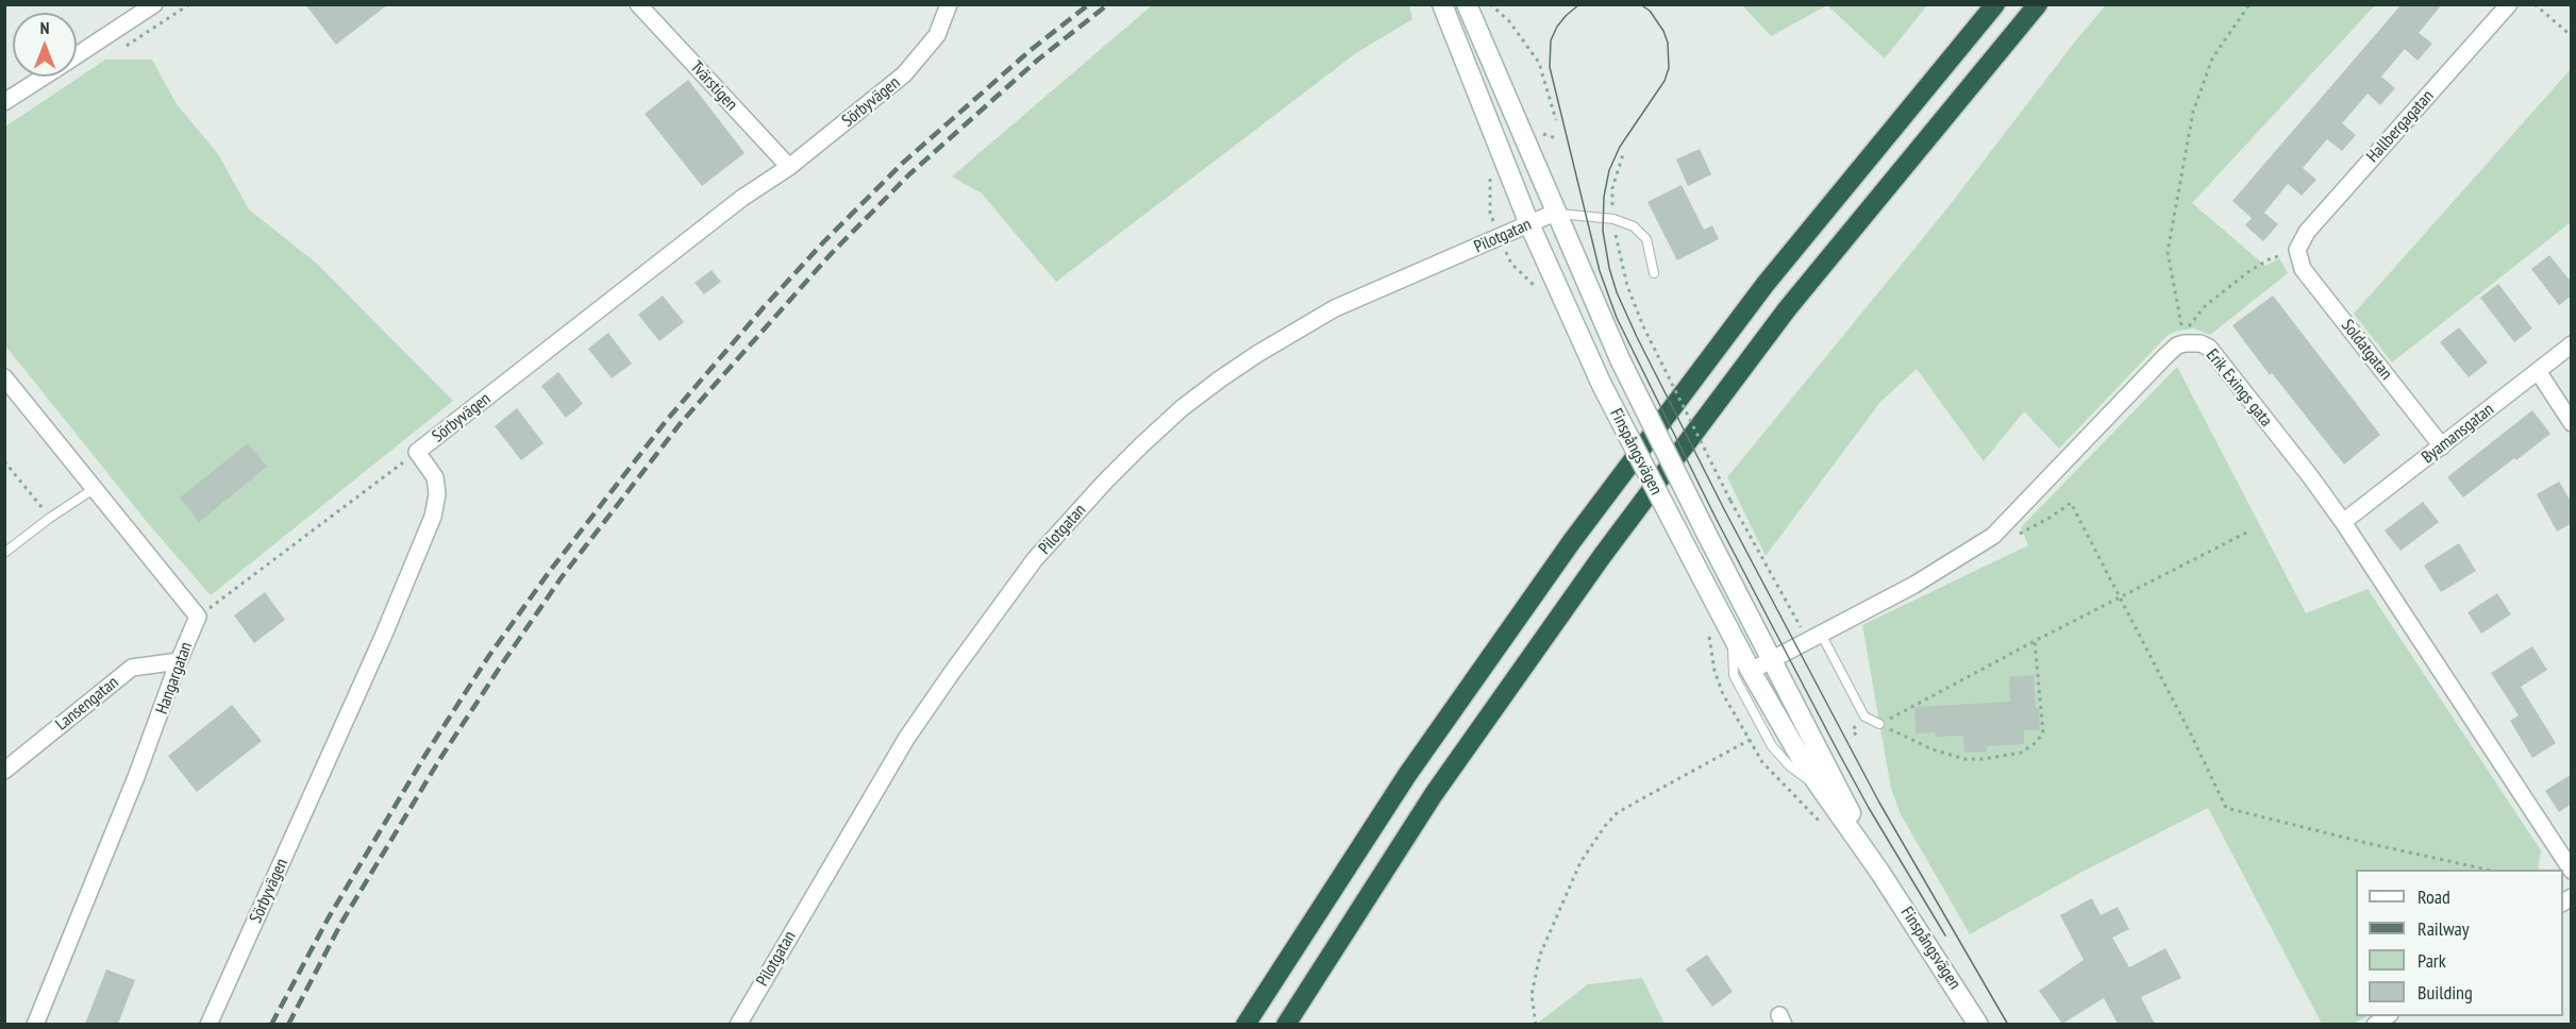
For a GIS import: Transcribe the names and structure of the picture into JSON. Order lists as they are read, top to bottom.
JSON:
{
  "streets": {
    "main road": ["Finspångsvägen"],
    "street": [
      "Tvärstigen",
      "Sörbyvägen",
      "Hallbergagatan",
      "Pilotgatan",
      "Soldatgatan",
      "Erik Exings gata",
      "Byamansgatan",
      "Hangargatan",
      "Lansengatan"
    ]
  },
  "crossings": [
    ["Tvärstigen", "Sörbyvägen"],
    ["Hallbergagatan", "Soldatgatan"],
    ["Pilotgatan", "Finspångsvägen"],
    ["Soldatgatan", "Byamansgatan"],
    ["Erik Exings gata", "Byamansgatan"],
    ["Erik Exings gata", "Finspångsvägen"],
    ["Hangargatan", "Lansengatan"]
  ],
  "legend": [
    "Road",
    "Railway",
    "Park",
    "Building"
  ],
  "north": "top"
}
